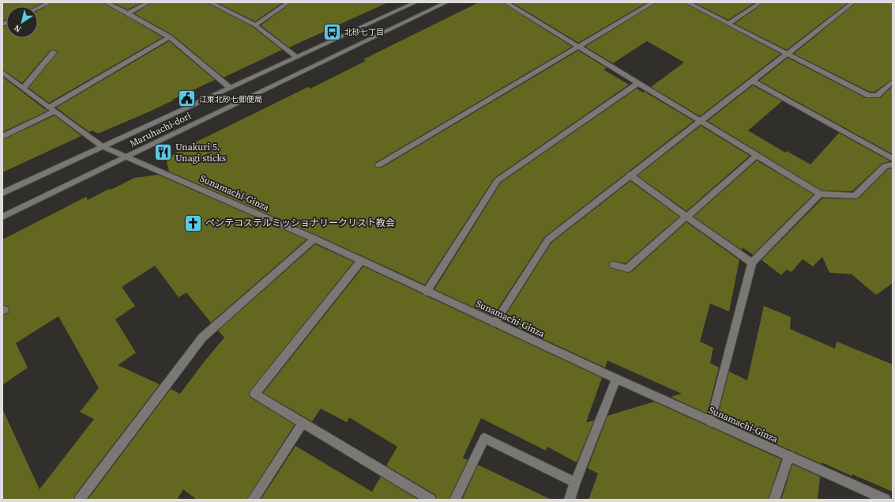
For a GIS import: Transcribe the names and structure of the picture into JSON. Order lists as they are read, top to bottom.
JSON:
{
  "streets": {
    "main road": ["Maruhachi-dori", "Sunamachi-Ginza"]
  },
  "crossings": [
    ["Maruhachi-dori", "Sunamachi-Ginza"]
  ],
  "places": {
    "bus stop": ["北砂七丁目"],
    "public building": ["江東北砂七郵便局"],
    "restaurant": ["Unakuri 5. Unagi sticks"],
    "church": ["ペンテコステルミッショナリークリスト教会"]
  },
  "north": "bottom left"
}
